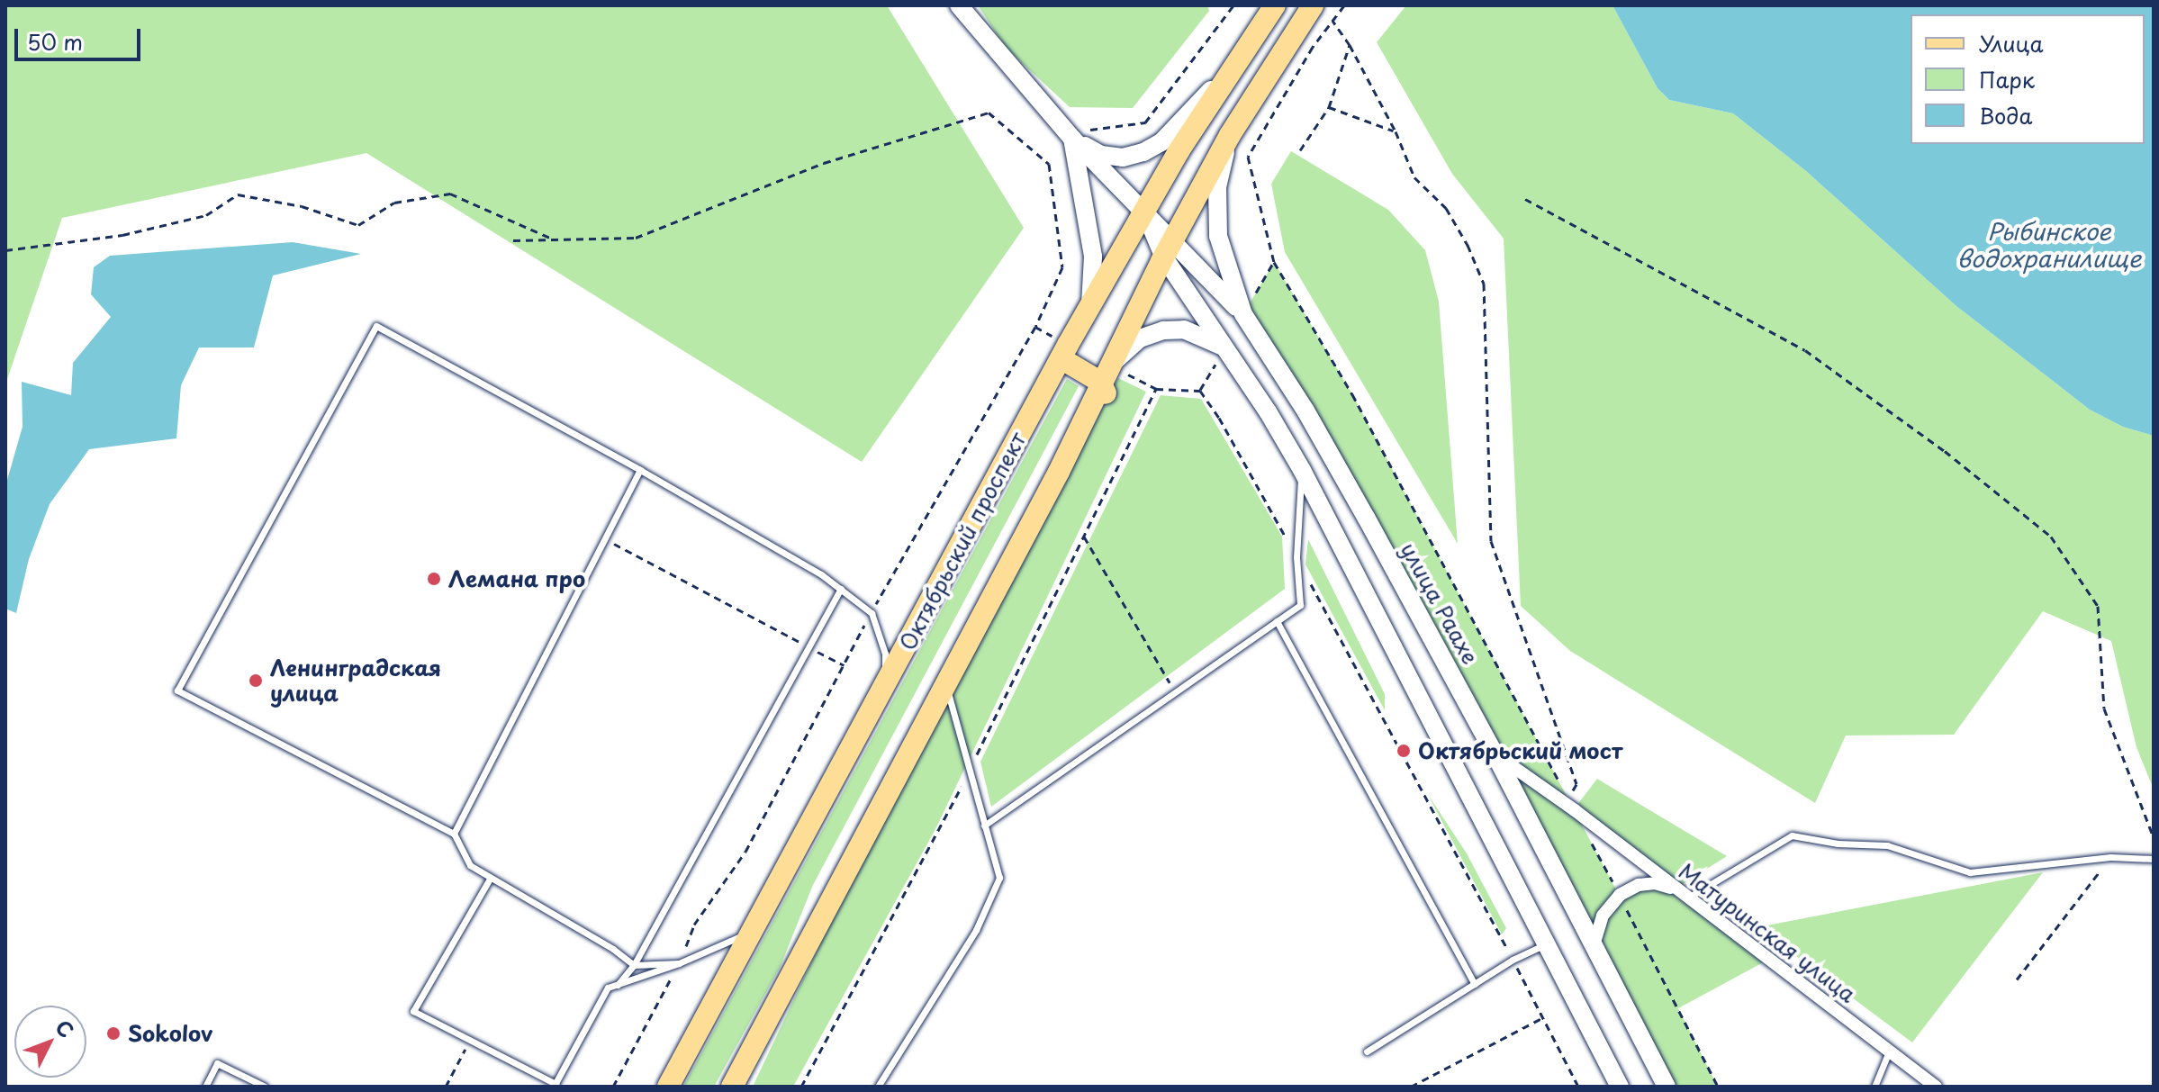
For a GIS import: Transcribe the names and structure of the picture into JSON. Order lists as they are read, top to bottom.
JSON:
{
  "streets": {
    "main road": ["Октябрьский проспект", "улица Раахе"],
    "street": ["Матуринская улица"]
  },
  "crossings": [
    ["улица Раахе", "Матуринская улица"]
  ],
  "water": ["Рыбинское водохранилище"],
  "places": [
    "Лемана про",
    "Ленинградская улица",
    "Октябрьский мост",
    "Sokolov"
  ],
  "legend": ["Улица", "Парк", "Вода"],
  "scale_bar": "50 m",
  "north": "top right"
}
